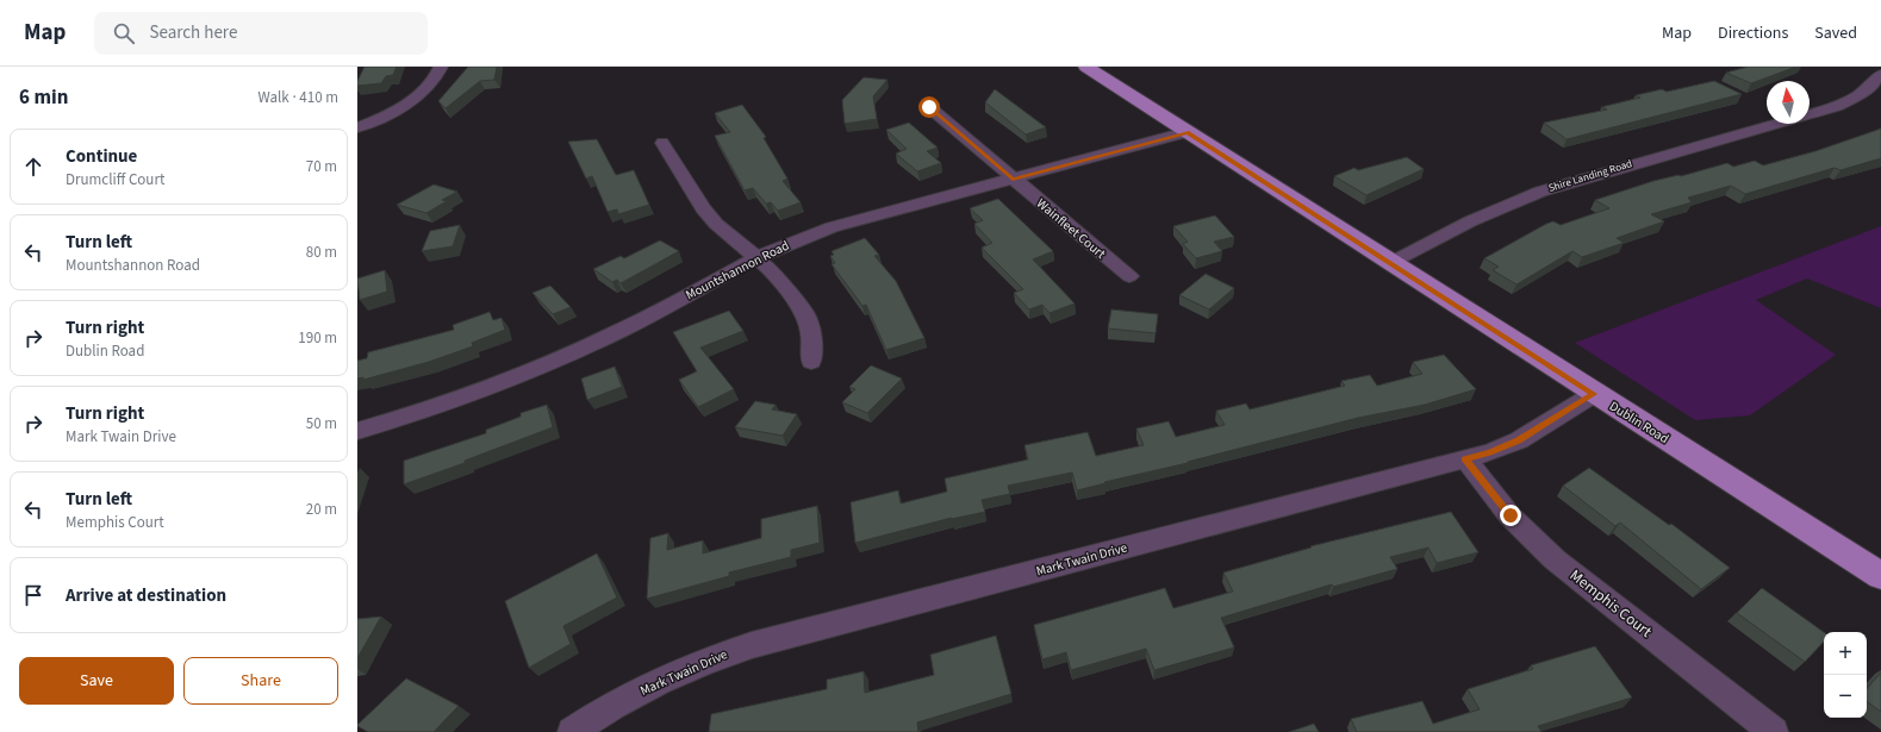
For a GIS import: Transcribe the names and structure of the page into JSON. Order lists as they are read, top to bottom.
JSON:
{
  "streets": {
    "main road": ["Dublin Road"],
    "street": [
      "Shire Landing Road",
      "Wainfleet Court",
      "Mountshannon Road",
      "Mark Twain Drive",
      "Memphis Court"
    ]
  },
  "crossings": [
    ["Shire Landing Road", "Dublin Road"],
    ["Wainfleet Court", "Mountshannon Road"],
    ["Mountshannon Road", "Dublin Road"],
    ["Dublin Road", "Mark Twain Drive"],
    ["Mark Twain Drive", "Memphis Court"]
  ],
  "north": "top",
  "page": {
    "header": "Map",
    "search": "Search here",
    "nav": ["Map", "Directions", "Saved"],
    "heading": ["6 min", "Walk · 410 m"],
    "list": [
      ["Continue", "Drumcliff Court", "70 m"],
      ["Turn left", "Mountshannon Road", "80 m"],
      ["Turn right", "Dublin Road", "190 m"],
      ["Turn right", "Mark Twain Drive", "50 m"],
      ["Turn left", "Memphis Court", "20 m"],
      "Arrive at destination"
    ],
    "map_buttons": ["+", "−"],
    "buttons": ["Save", "Share"]
  }
}
